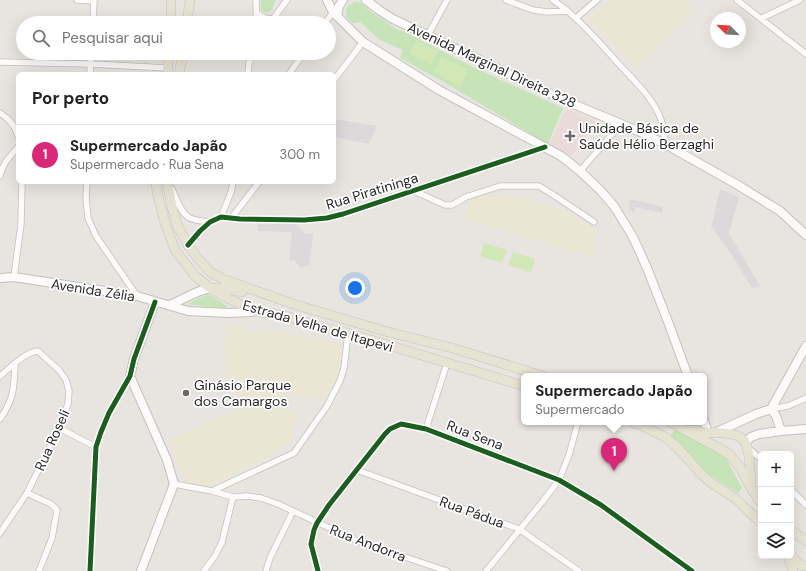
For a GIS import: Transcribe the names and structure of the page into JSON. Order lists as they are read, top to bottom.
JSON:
{
  "streets": {
    "main road": ["Avenida Marginal Direita 328", "Avenida Zélia", "Estrada Velha de Itapevi"],
    "street": [
      "Rua Piratininga",
      "Rua Sena",
      "Rua Roseli",
      "Rua Pádua",
      "Rua Andorra"
    ]
  },
  "crossings": [
    ["Rua Piratininga", "Estrada Velha de Itapevi"],
    ["Avenida Zélia", "Estrada Velha de Itapevi"],
    ["Rua Sena", "Rua Pádua"],
    ["Rua Sena", "Rua Andorra"]
  ],
  "places": {
    "health": ["Unidade Básica de Saúde Hélio Berzaghi"],
    "other": ["Ginásio Parque dos Camargos"]
  },
  "north": "top left",
  "page": {
    "search": "Pesquisar aqui",
    "heading": "Por perto",
    "list": [
      {
        "mark": "1",
        "name": "Supermercado Japão",
        "note": "Supermercado · Rua Sena",
        "value": "300 m"
      }
    ],
    "popup": ["Supermercado Japão", "Supermercado"],
    "pins": "1",
    "map_buttons": ["+", "−"]
  }
}
